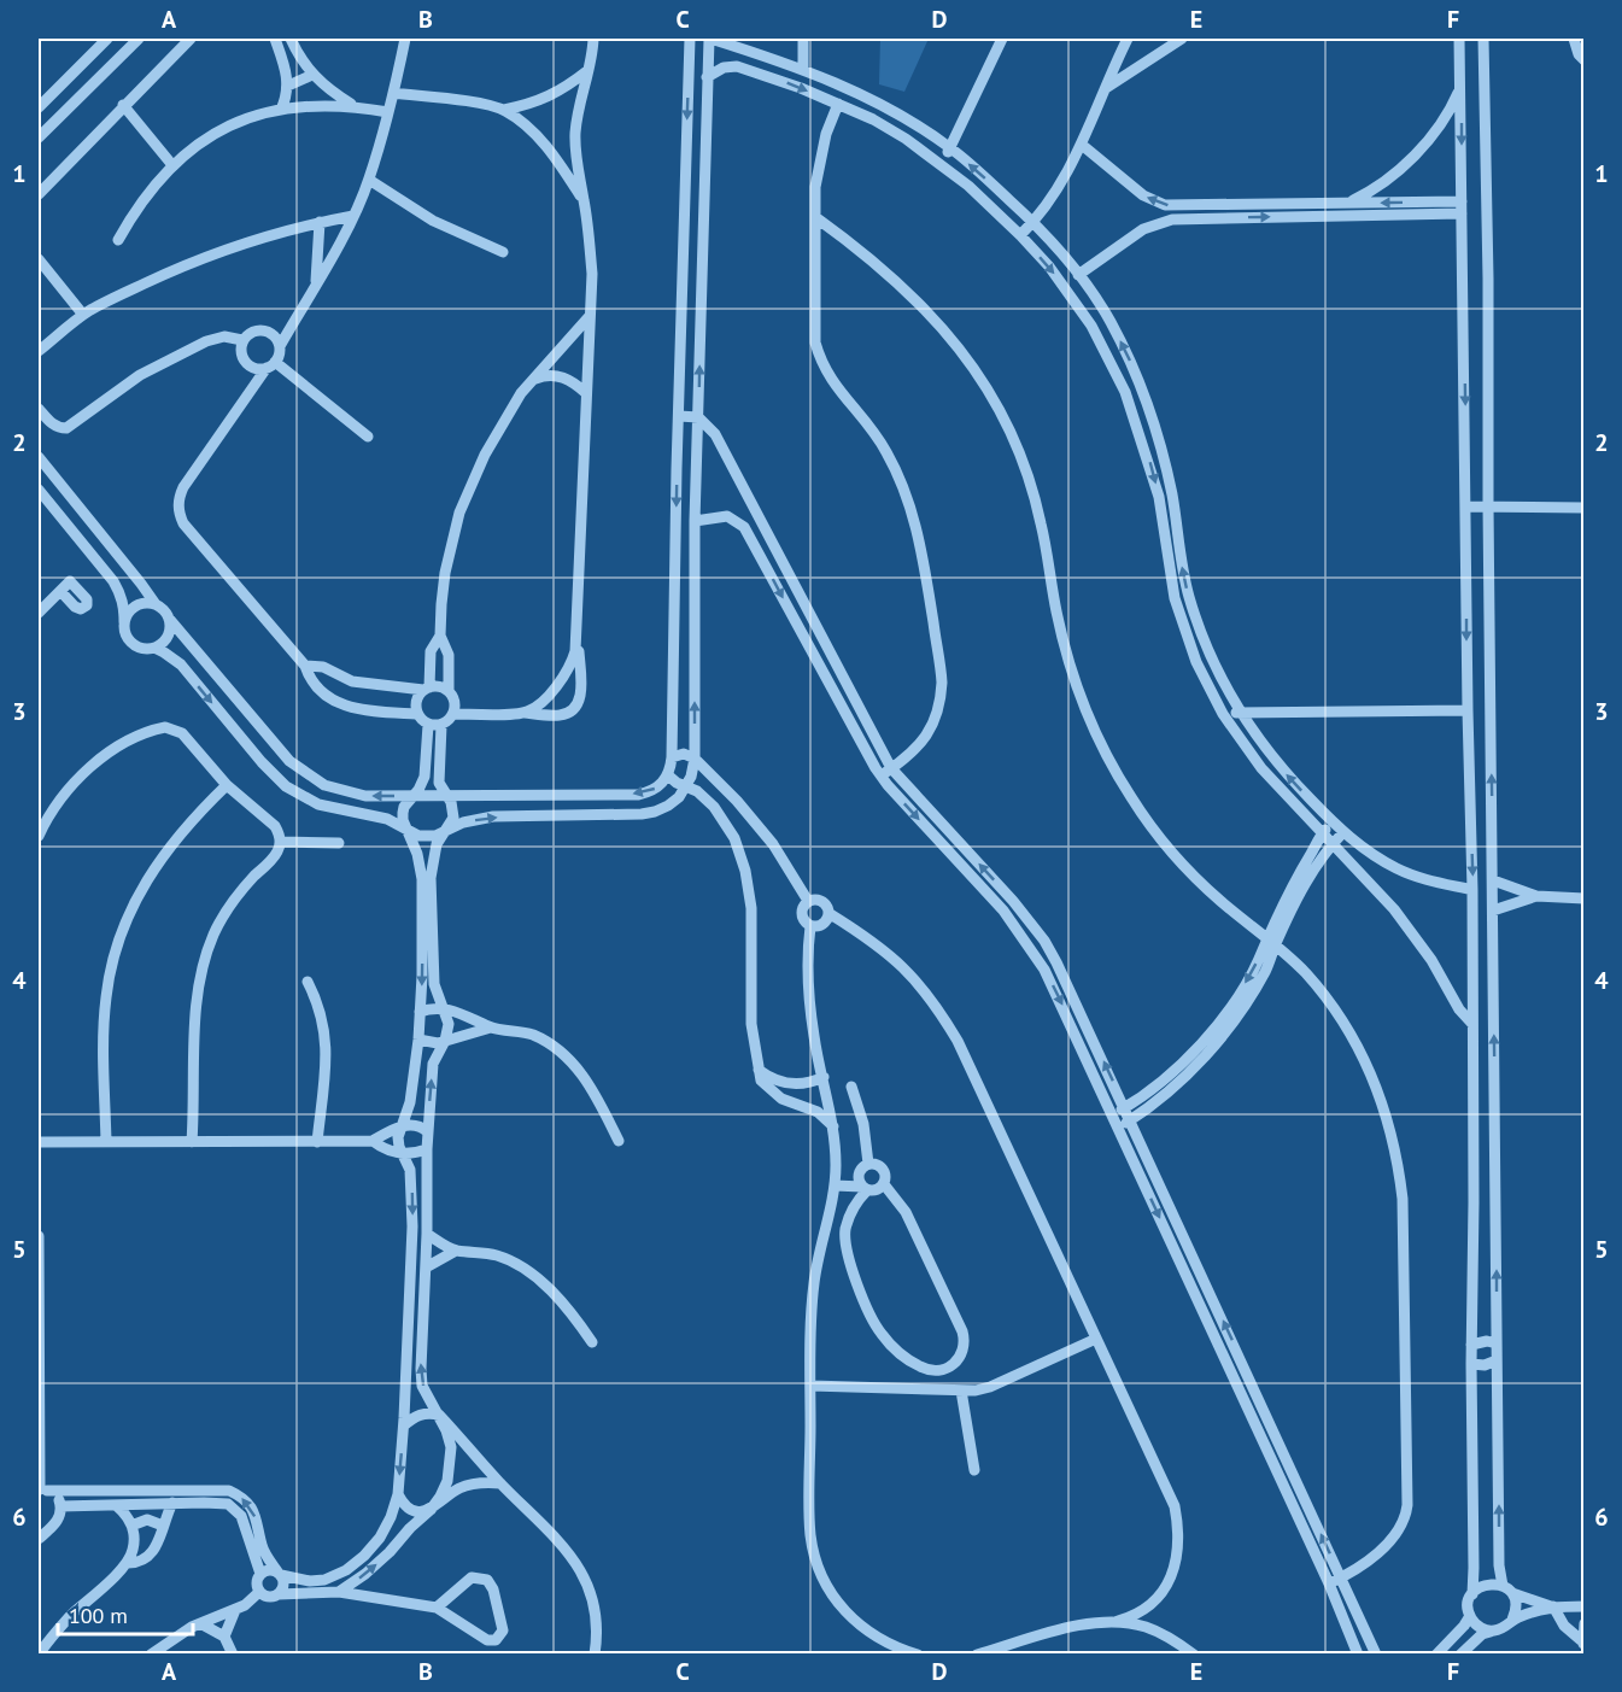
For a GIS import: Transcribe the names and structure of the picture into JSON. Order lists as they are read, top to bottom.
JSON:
{
  "scale_bar": "100 m",
  "grid": {
    "columns": [
      "A",
      "B",
      "C",
      "D",
      "E",
      "F"
    ],
    "rows": [
      "1",
      "2",
      "3",
      "4",
      "5",
      "6"
    ]
  }
}
